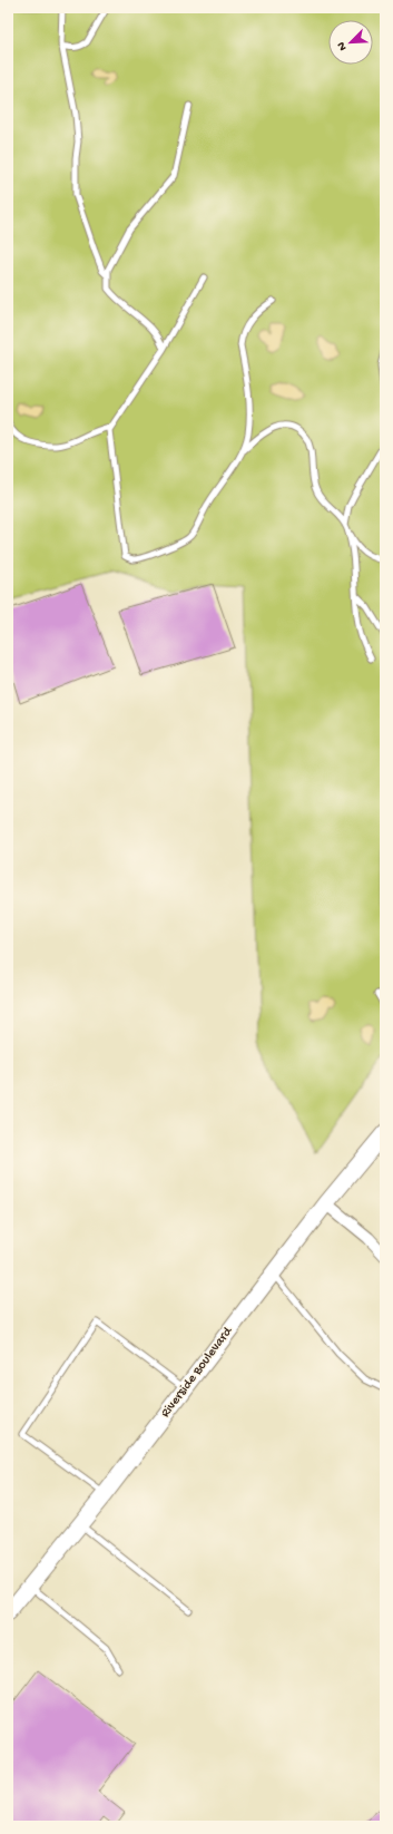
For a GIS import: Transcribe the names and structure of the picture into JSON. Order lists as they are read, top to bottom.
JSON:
{
  "streets": {
    "main road": ["Riverside Boulevard"]
  },
  "north": "bottom left"
}
